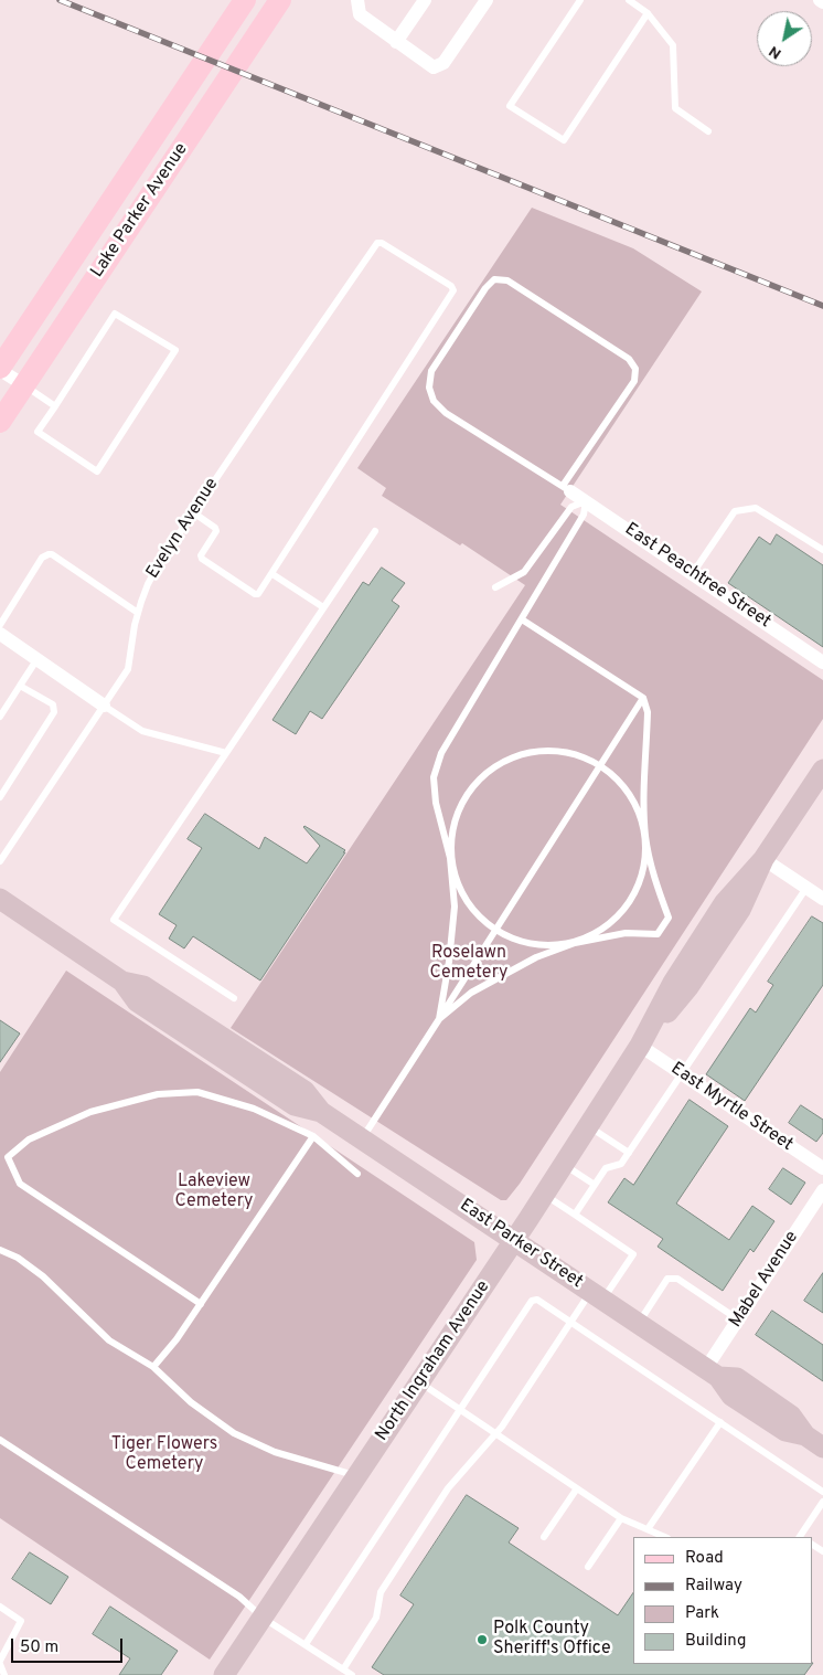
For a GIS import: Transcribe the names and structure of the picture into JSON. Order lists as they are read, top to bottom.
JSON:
{
  "streets": {
    "main road": ["Lake Parker Avenue"],
    "street": [
      "East Peachtree Street",
      "East Myrtle Street",
      "East Parker Street",
      "Mabel Avenue",
      "North Ingraham Avenue"
    ],
    "lane": ["Evelyn Avenue"]
  },
  "crossings": [
    ["East Myrtle Street", "North Ingraham Avenue"],
    ["East Parker Street", "Mabel Avenue"],
    ["East Parker Street", "North Ingraham Avenue"]
  ],
  "parks": ["Roselawn Cemetery", "Lakeview Cemetery", "Tiger Flowers Cemetery"],
  "places": ["Polk County Sheriff's Office"],
  "legend": [
    "Road",
    "Railway",
    "Park",
    "Building"
  ],
  "scale_bar": "50 m",
  "north": "bottom left"
}
